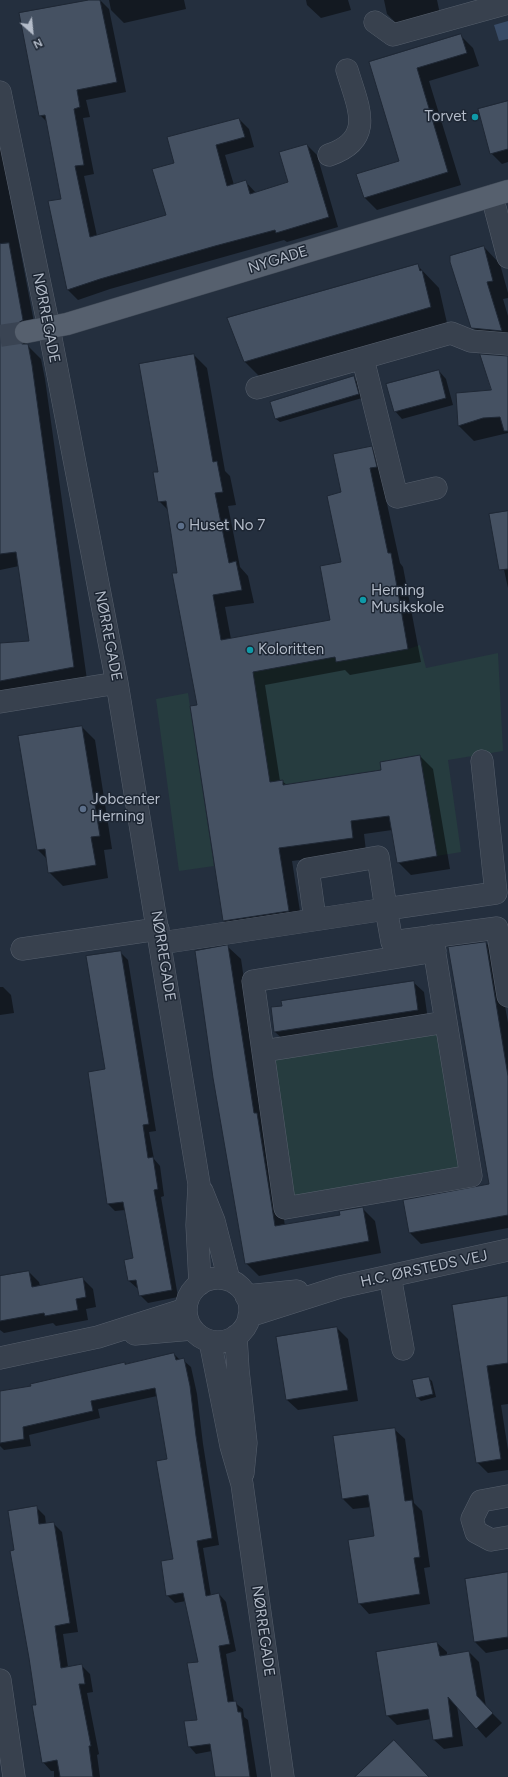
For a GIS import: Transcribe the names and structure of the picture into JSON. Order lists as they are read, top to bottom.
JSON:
{
  "streets": {
    "main road": ["NYGADE"],
    "street": ["NØRREGADE", "H.C. ØRSTEDS VEJ"]
  },
  "crossings": [
    ["NYGADE", "NØRREGADE"],
    ["NØRREGADE", "H.C. ØRSTEDS VEJ"]
  ],
  "places": [
    "Torvet",
    "Huset No 7",
    "Herning Musikskole",
    "Koloritten",
    "Jobcenter Herning"
  ],
  "north": "bottom right"
}
